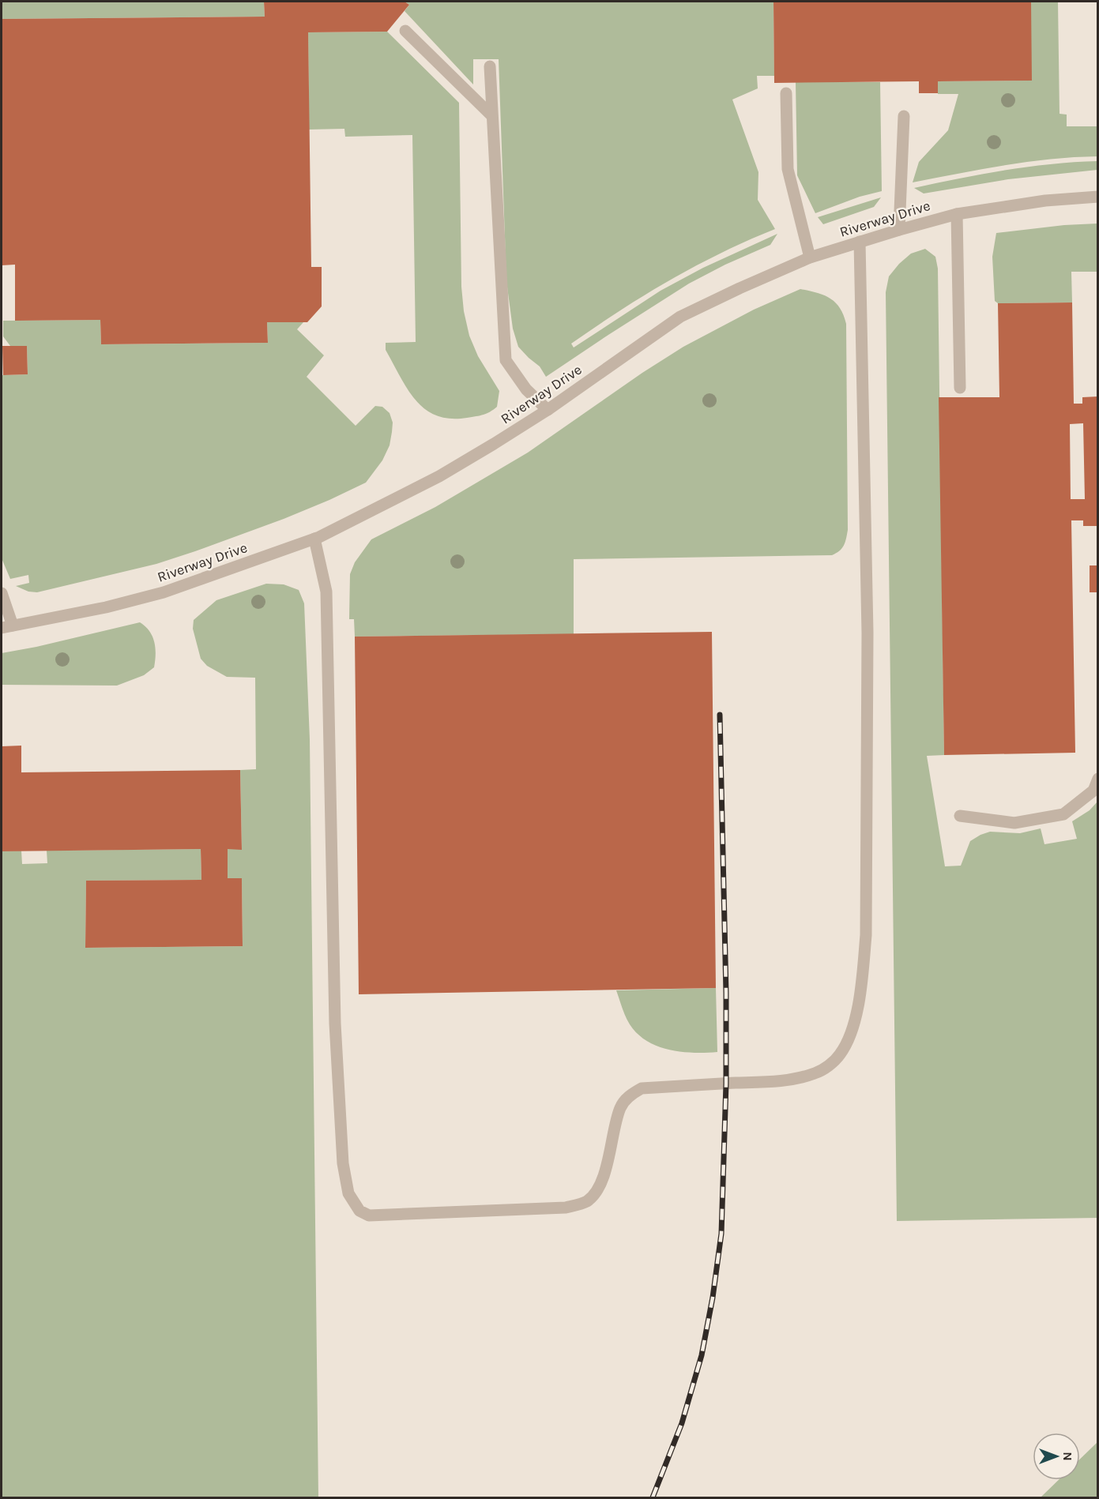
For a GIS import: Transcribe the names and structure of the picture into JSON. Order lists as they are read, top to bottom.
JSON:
{
  "streets": {
    "street": ["Riverway Drive"]
  },
  "north": "right"
}
